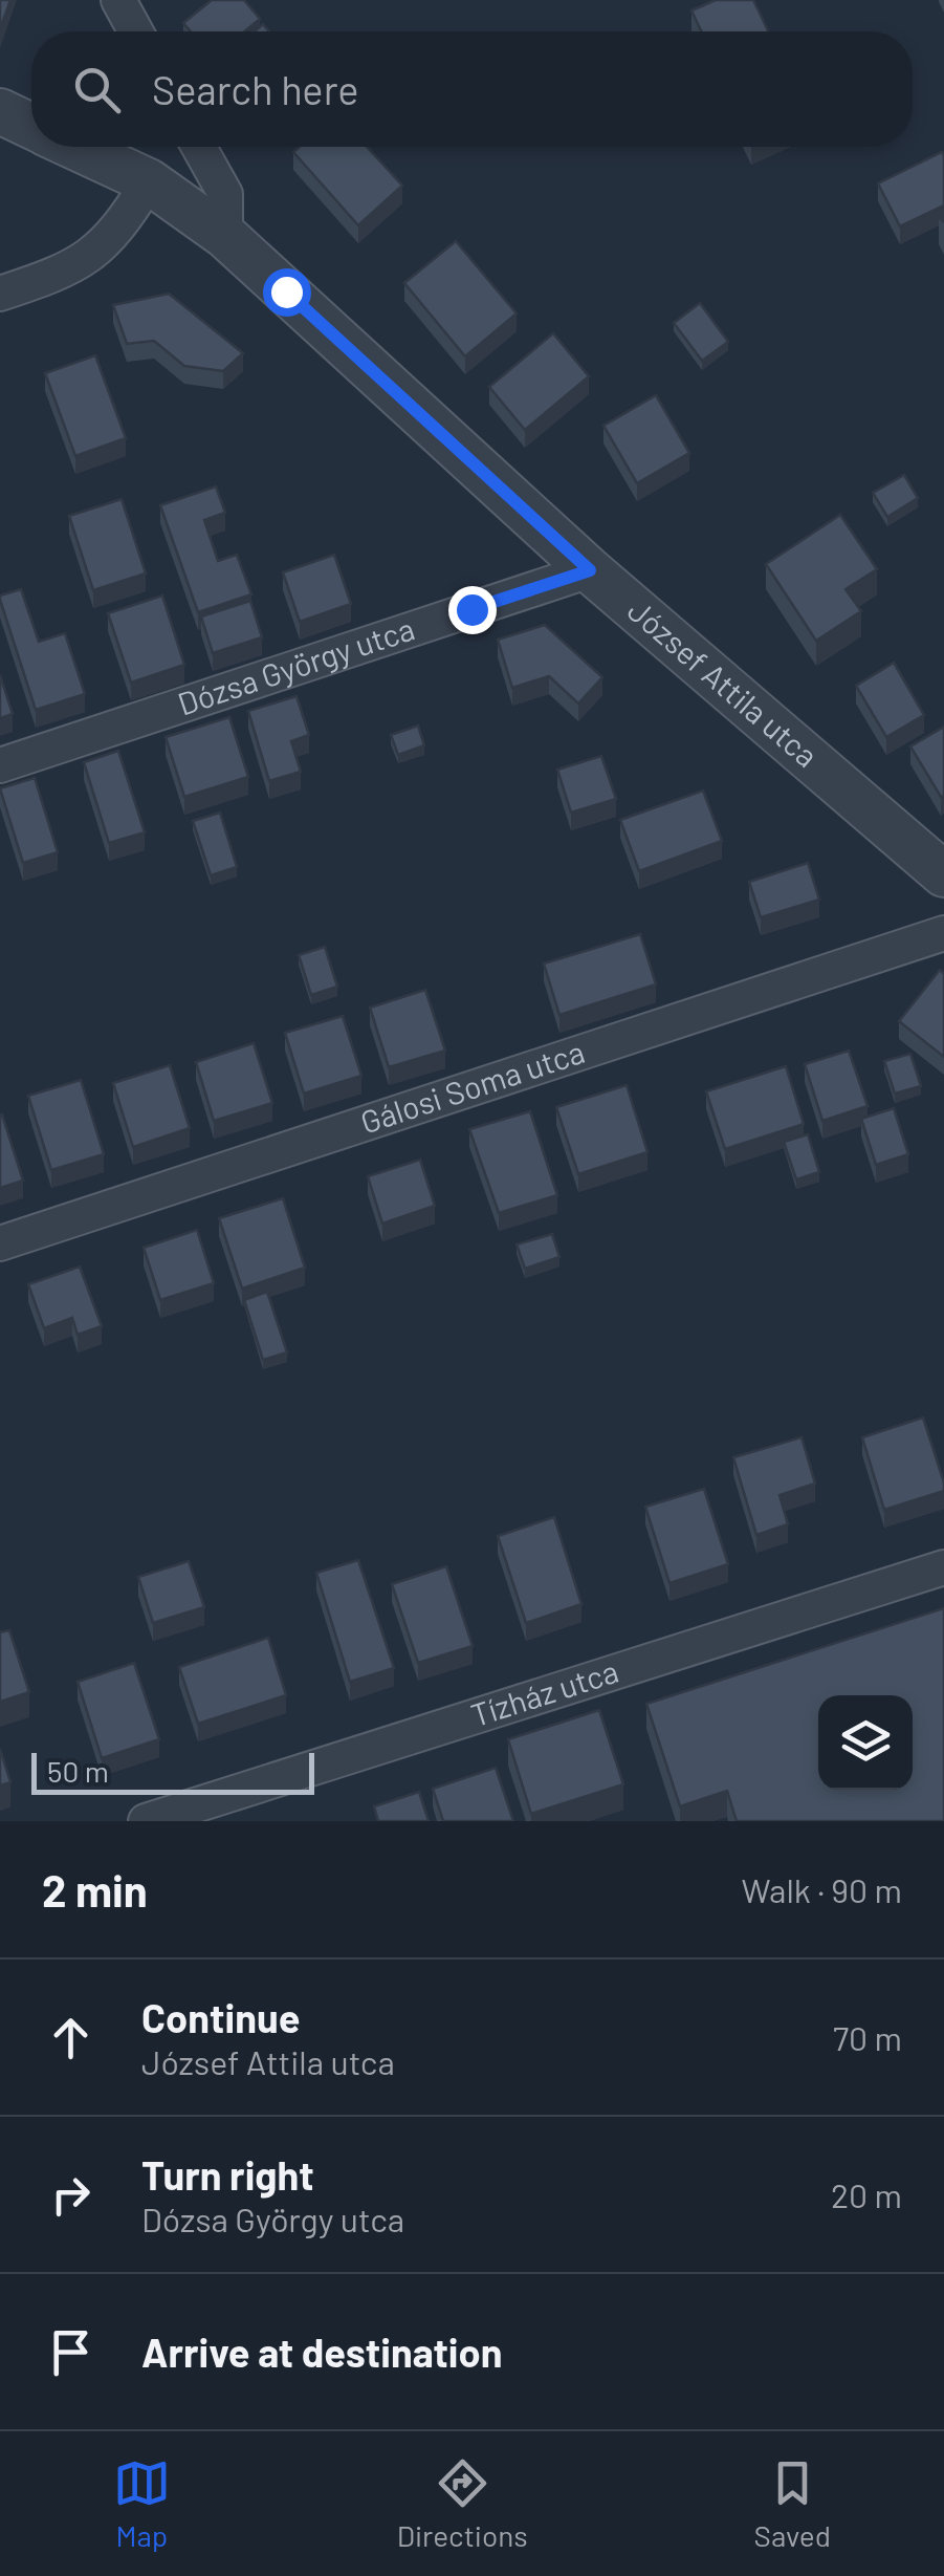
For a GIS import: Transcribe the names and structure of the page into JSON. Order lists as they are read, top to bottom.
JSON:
{
  "streets": {
    "street": [
      "Dózsa György utca",
      "József Attila utca",
      "Gálosi Soma utca",
      "Tízház utca"
    ]
  },
  "crossings": [
    ["Dózsa György utca", "József Attila utca"]
  ],
  "scale_bar": "50 m",
  "page": {
    "search": "Search here",
    "scale": "50 m",
    "heading": ["2 min", "Walk · 90 m"],
    "list": [
      ["Continue", "József Attila utca", "70 m"],
      ["Turn right", "Dózsa György utca", "20 m"],
      "Arrive at destination"
    ],
    "nav": ["Map", "Directions", "Saved"]
  }
}
